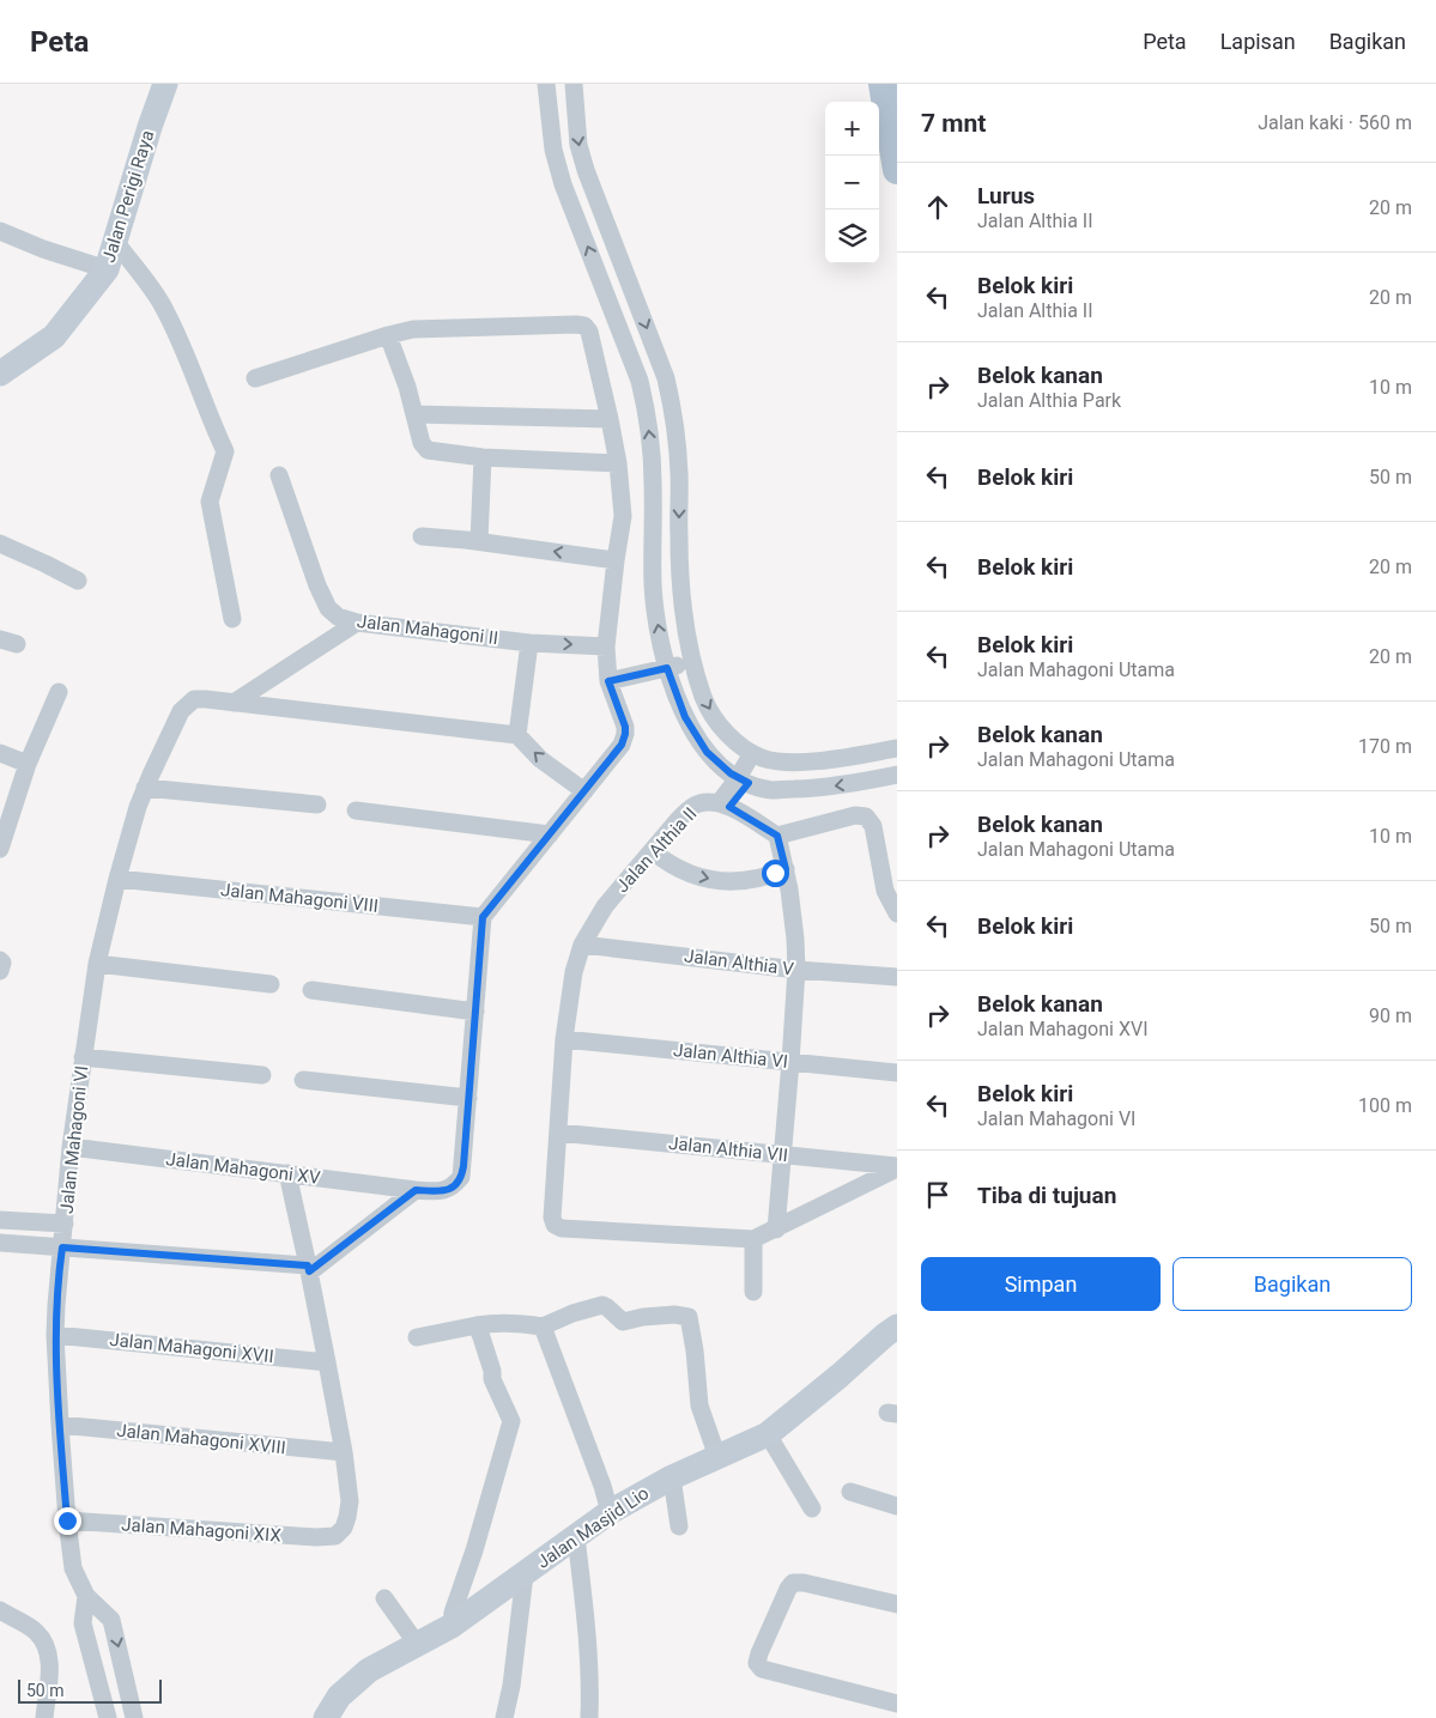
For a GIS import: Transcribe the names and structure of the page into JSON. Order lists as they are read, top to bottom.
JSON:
{
  "streets": {
    "street": [
      "Jalan Perigi Raya",
      "Jalan Mahagoni II",
      "Jalan Althia II",
      "Jalan Mahagoni VIII",
      "Jalan Althia V",
      "Jalan Althia VI",
      "Jalan Mahagoni VI",
      "Jalan Althia VII",
      "Jalan Mahagoni XV",
      "Jalan Mahagoni XVII",
      "Jalan Mahagoni XVIII",
      "Jalan Masjid Lio",
      "Jalan Mahagoni XIX"
    ]
  },
  "crossings": [
    ["Jalan Althia II", "Jalan Althia V"],
    ["Jalan Althia II", "Jalan Althia VI"],
    ["Jalan Althia II", "Jalan Althia VII"],
    ["Jalan Mahagoni VIII", "Jalan Mahagoni VI"],
    ["Jalan Mahagoni VIII", "Jalan Mahagoni XV"],
    ["Jalan Mahagoni VI", "Jalan Mahagoni XV"],
    ["Jalan Mahagoni VI", "Jalan Mahagoni XVII"],
    ["Jalan Mahagoni VI", "Jalan Mahagoni XVIII"],
    ["Jalan Mahagoni VI", "Jalan Mahagoni XIX"],
    ["Jalan Mahagoni XVIII", "Jalan Mahagoni XIX"]
  ],
  "scale_bar": "50 m",
  "page": {
    "header": "Peta",
    "nav": ["Peta", "Lapisan", "Bagikan"],
    "heading": ["7 mnt", "Jalan kaki · 560 m"],
    "map_buttons": ["+", "−"],
    "list": [
      ["Lurus", "Jalan Althia II", "20 m"],
      ["Belok kiri", "Jalan Althia II", "20 m"],
      ["Belok kanan", "Jalan Althia Park", "10 m"],
      ["Belok kiri", "50 m"],
      ["Belok kiri", "20 m"],
      ["Belok kiri", "Jalan Mahagoni Utama", "20 m"],
      ["Belok kanan", "Jalan Mahagoni Utama", "170 m"],
      ["Belok kanan", "Jalan Mahagoni Utama", "10 m"],
      ["Belok kiri", "50 m"],
      ["Belok kanan", "Jalan Mahagoni XVI", "90 m"],
      ["Belok kiri", "Jalan Mahagoni VI", "100 m"],
      "Tiba di tujuan"
    ],
    "buttons": ["Simpan", "Bagikan"],
    "scale": "50 m"
  }
}
